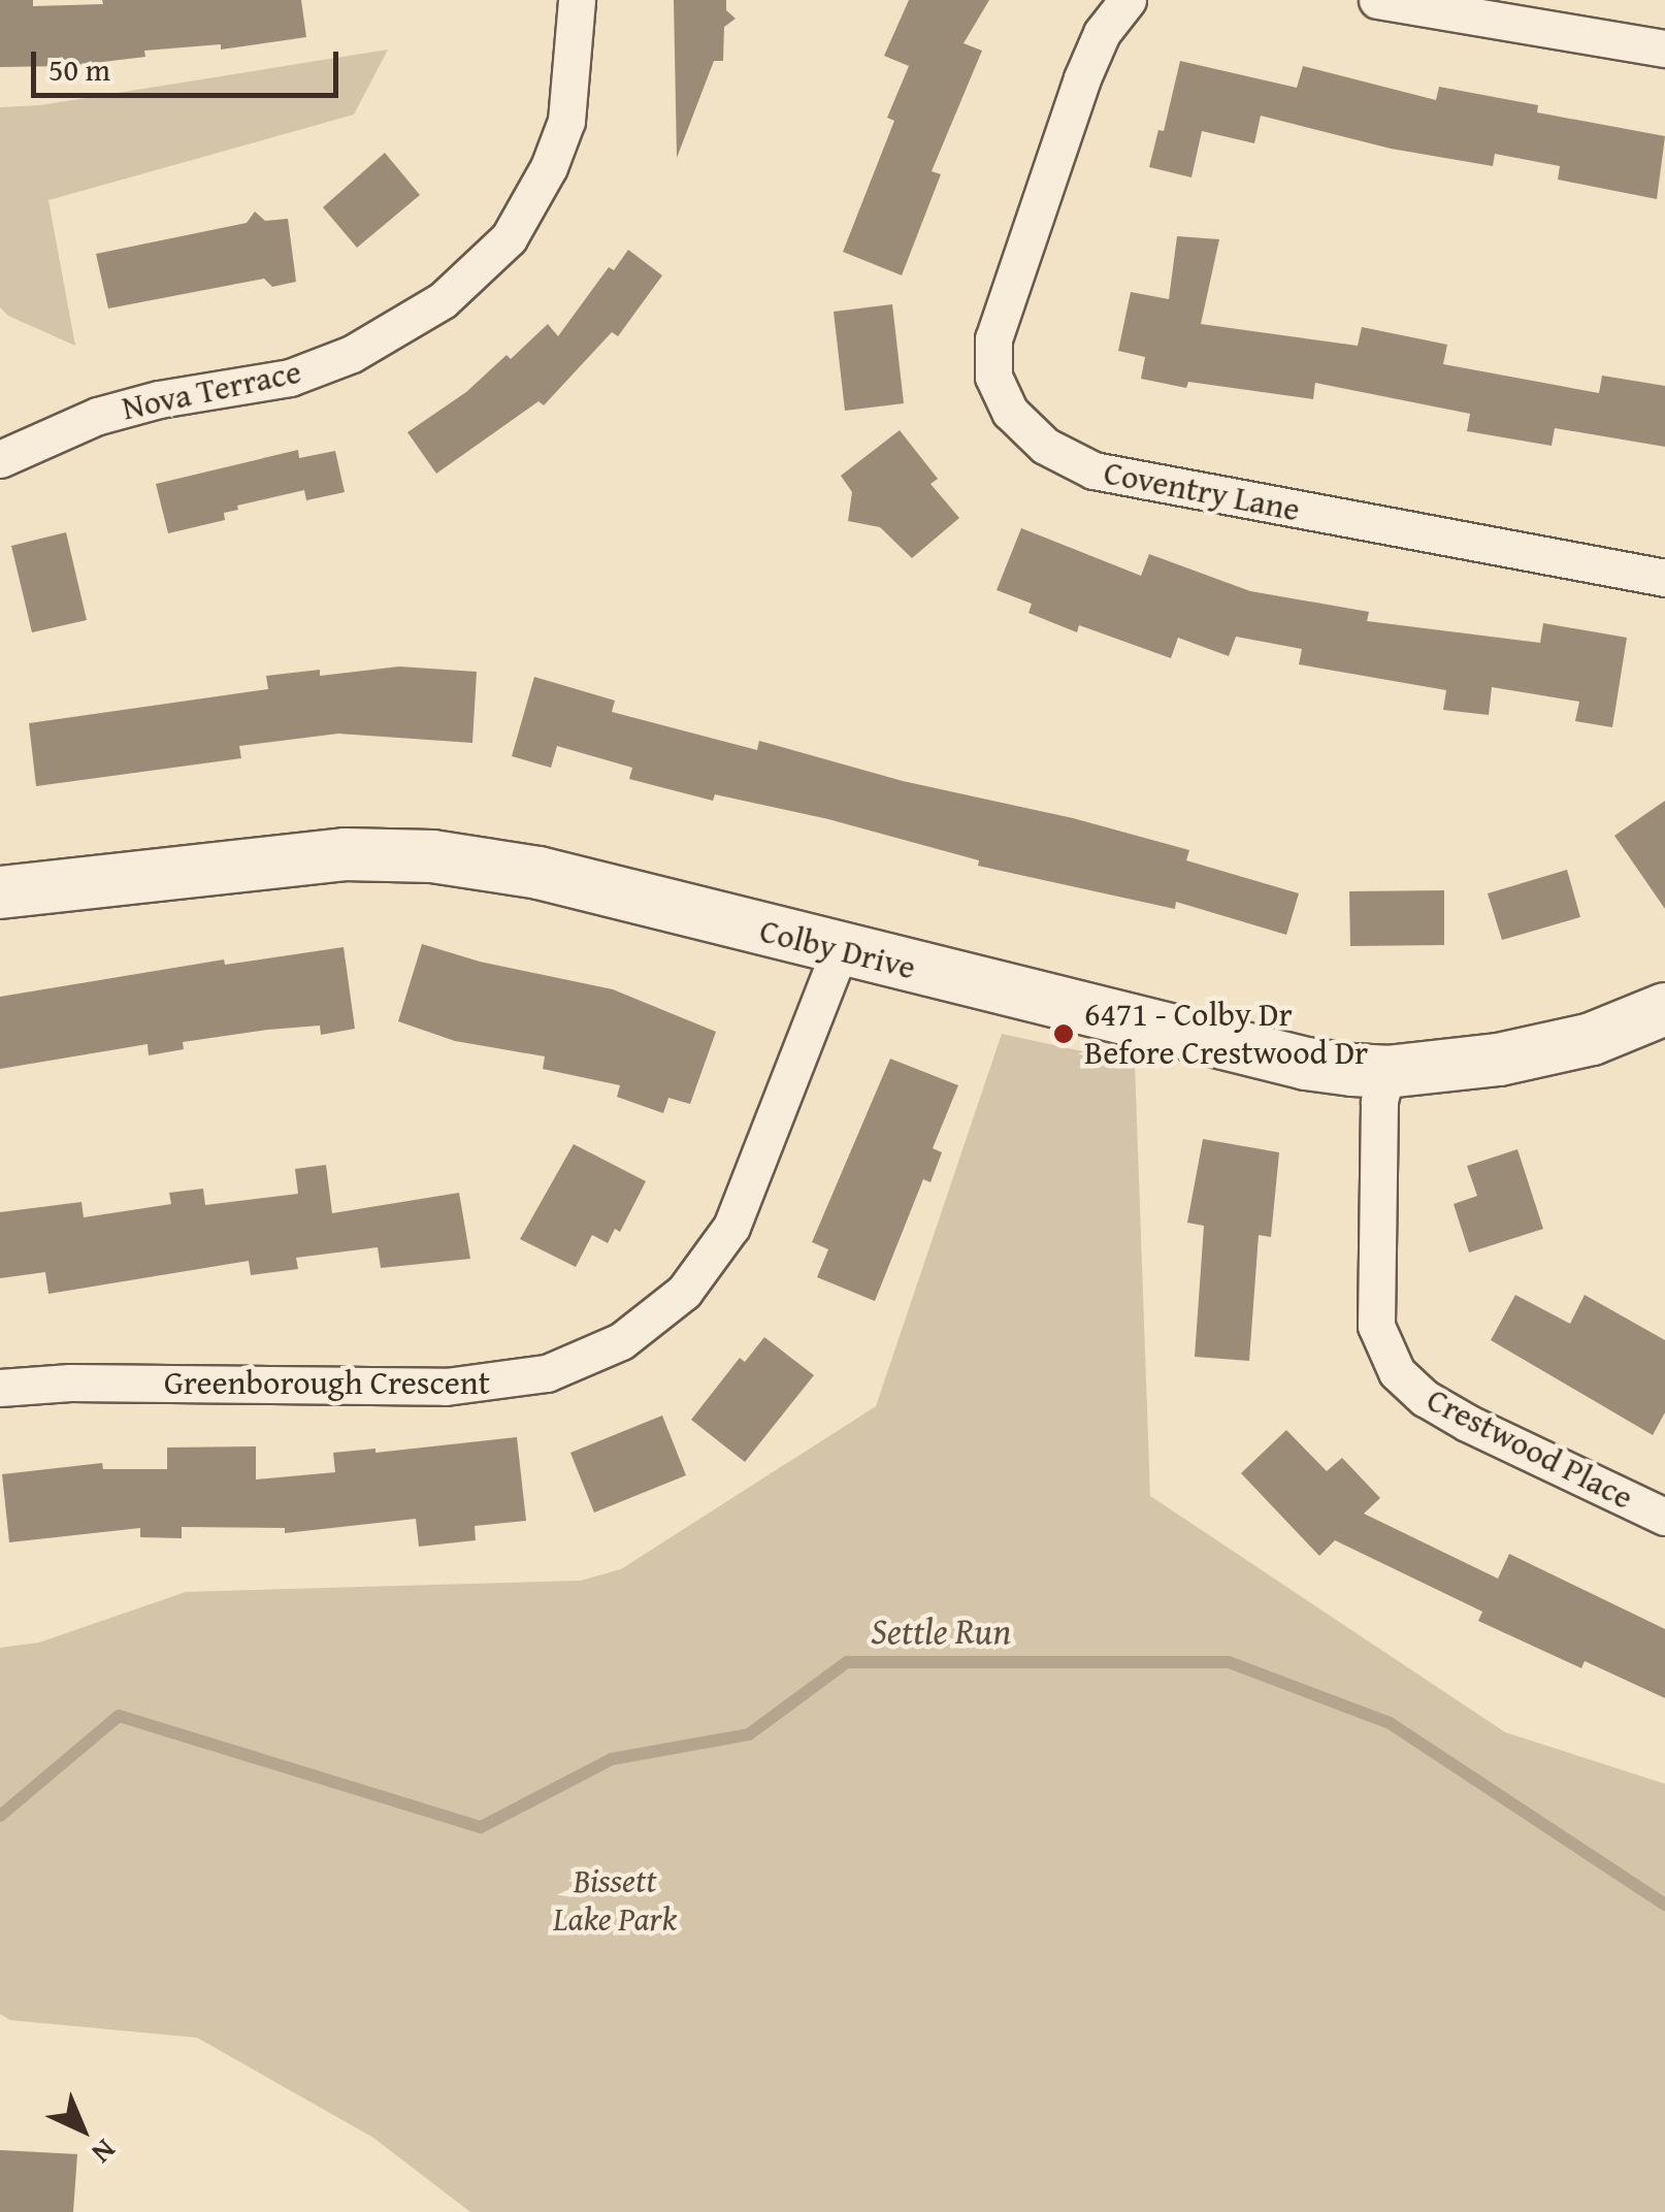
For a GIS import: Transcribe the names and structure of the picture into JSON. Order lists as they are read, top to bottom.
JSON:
{
  "streets": {
    "street": [
      "Nova Terrace",
      "Coventry Lane",
      "Colby Drive",
      "Greenborough Crescent",
      "Crestwood Place"
    ]
  },
  "crossings": [
    ["Colby Drive", "Greenborough Crescent"],
    ["Colby Drive", "Crestwood Place"]
  ],
  "water": ["Settle Run"],
  "parks": ["Bissett Lake Park"],
  "places": ["6471 - Colby Dr Before Crestwood Dr"],
  "scale_bar": "50 m",
  "north": "bottom right"
}
